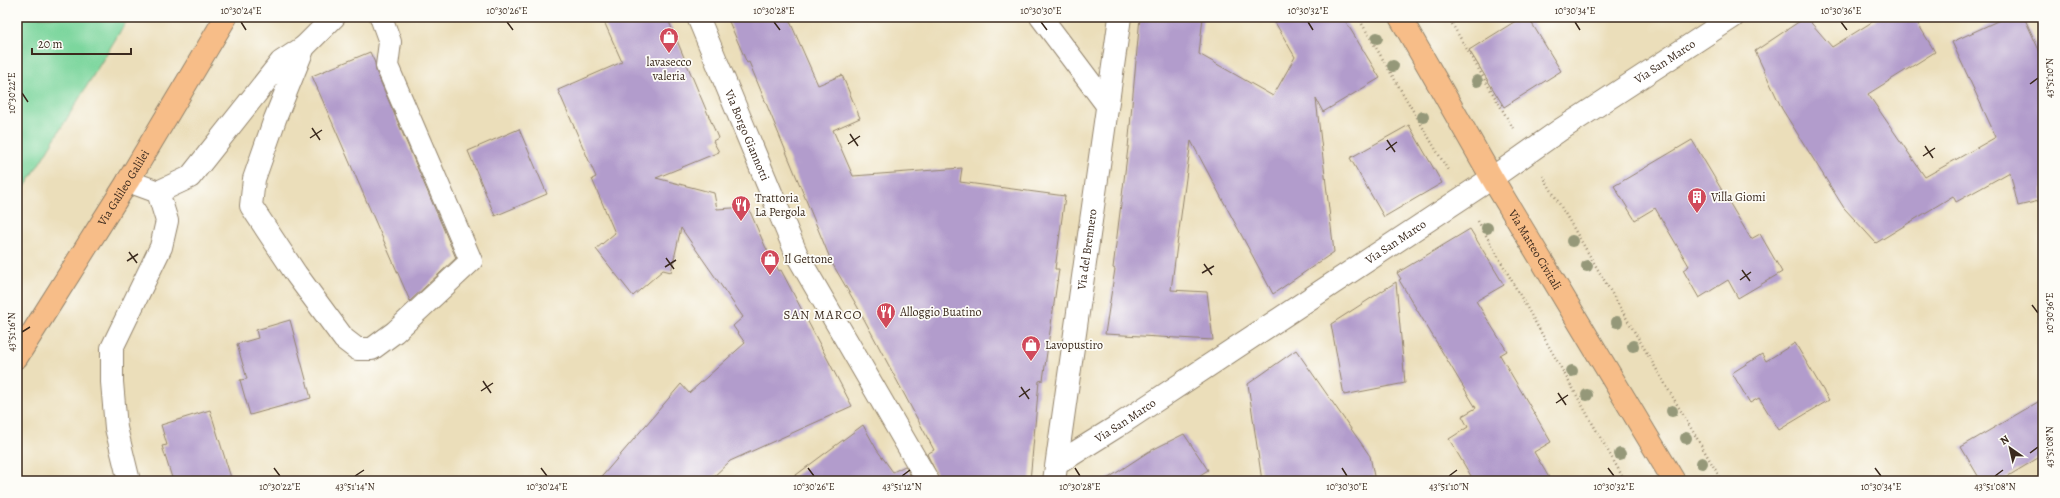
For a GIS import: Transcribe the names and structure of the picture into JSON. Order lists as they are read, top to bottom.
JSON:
{
  "streets": {
    "main road": ["Via Galileo Galilei", "Via Matteo Civitali"],
    "street": ["Via San Marco", "Via Borgo Giannotti", "Via del Brennero"]
  },
  "crossings": [
    ["Via San Marco", "Via del Brennero"],
    ["Via San Marco", "Via Matteo Civitali"]
  ],
  "districts": ["SAN MARCO"],
  "places": {
    "shop": ["lavasecco valeria", "Il Gettone", "Lavopustiro"],
    "building": ["Villa Giomi"],
    "restaurant": ["Trattoria La Pergola", "Alloggio Buatino"]
  },
  "scale_bar": "20 m",
  "north": "top left",
  "coordinates": [
    "10°30'24\"E",
    "10°30'26\"E",
    "10°30'28\"E",
    "10°30'30\"E",
    "10°30'32\"E",
    "10°30'34\"E",
    "10°30'36\"E",
    "43°51'10\"N",
    "10°30'22\"E",
    "43°51'16\"N",
    "43°51'08\"N",
    "43°51'14\"N",
    "43°51'12\"N"
  ]
}
